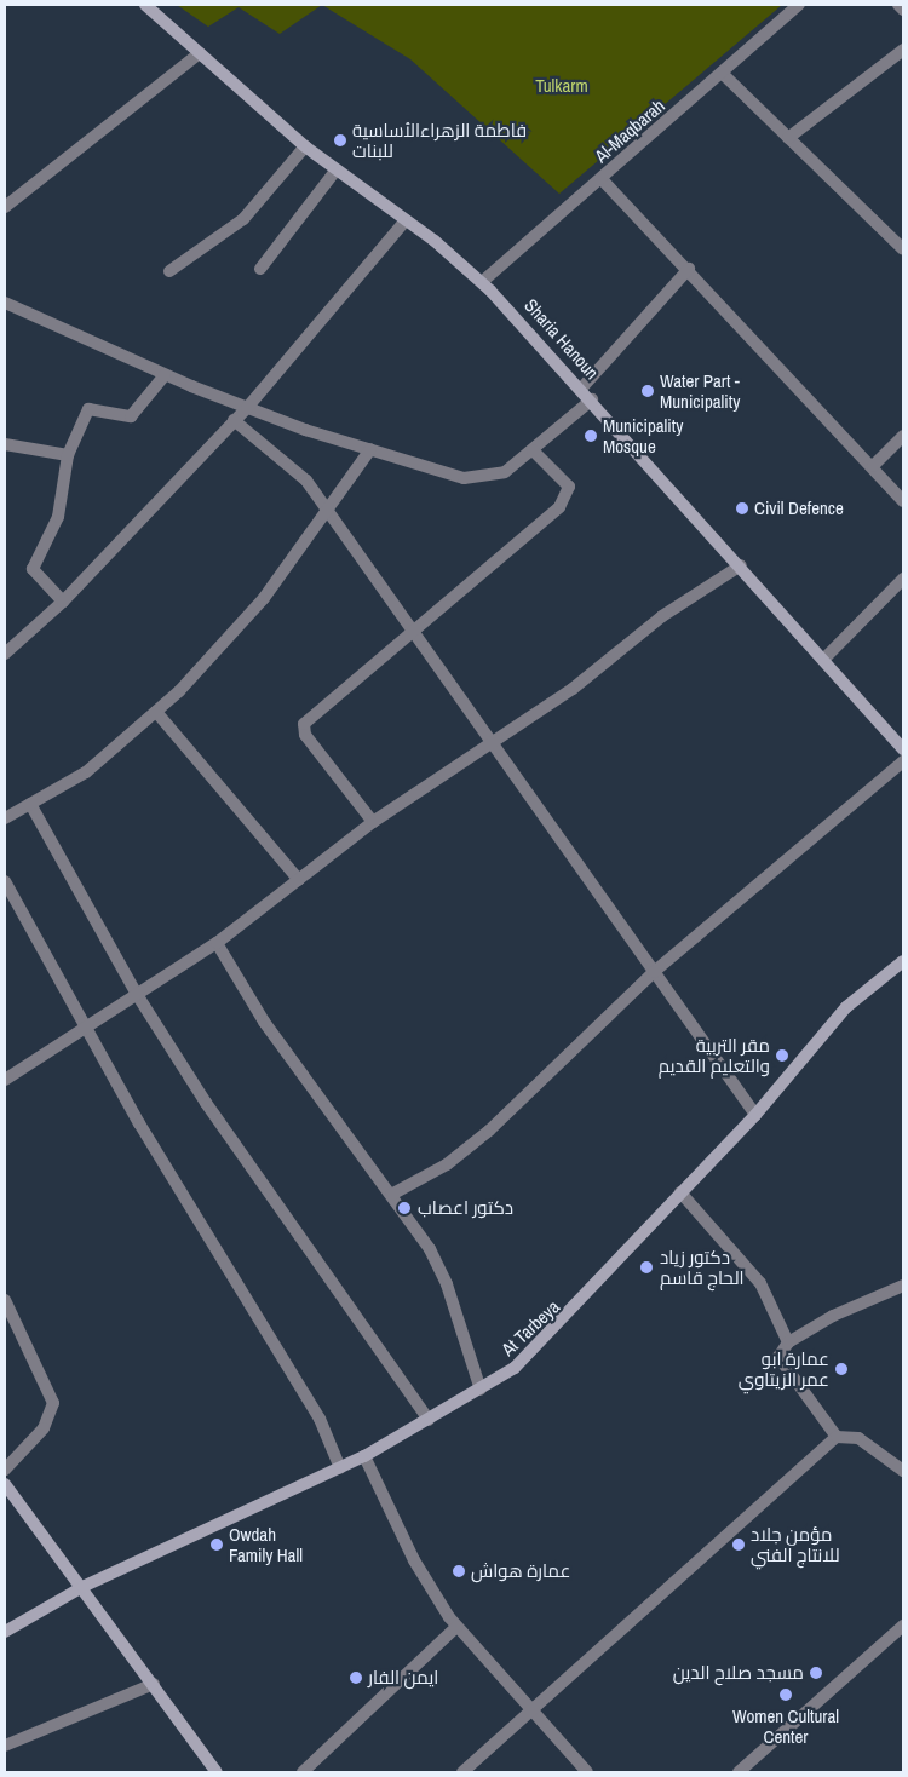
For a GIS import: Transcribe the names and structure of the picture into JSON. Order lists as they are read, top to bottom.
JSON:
{
  "streets": {
    "street": ["Al-Maqbarah", "Sharia Hanoun", "At Tarbeya"]
  },
  "crossings": [
    ["Al-Maqbarah", "Sharia Hanoun"]
  ],
  "parks": ["Tulkarm"],
  "places": [
    "فاطمة الزهراءالأساسية للبنات",
    "Water Part - Municipality",
    "Municipality Mosque",
    "Civil Defence",
    "مقر التربية والتعليم القديم",
    "دكتور اعصاب",
    "دكتور زياد الحاج قاسم",
    "عمارة ابو عمر الزيتاوي",
    "Owdah Family Hall",
    "مؤمن جلاد للانتاج الفني",
    "عمارة هواش",
    "مسجد صلاح الدين",
    "ايمن الفار",
    "Women Cultural Center"
  ]
}
